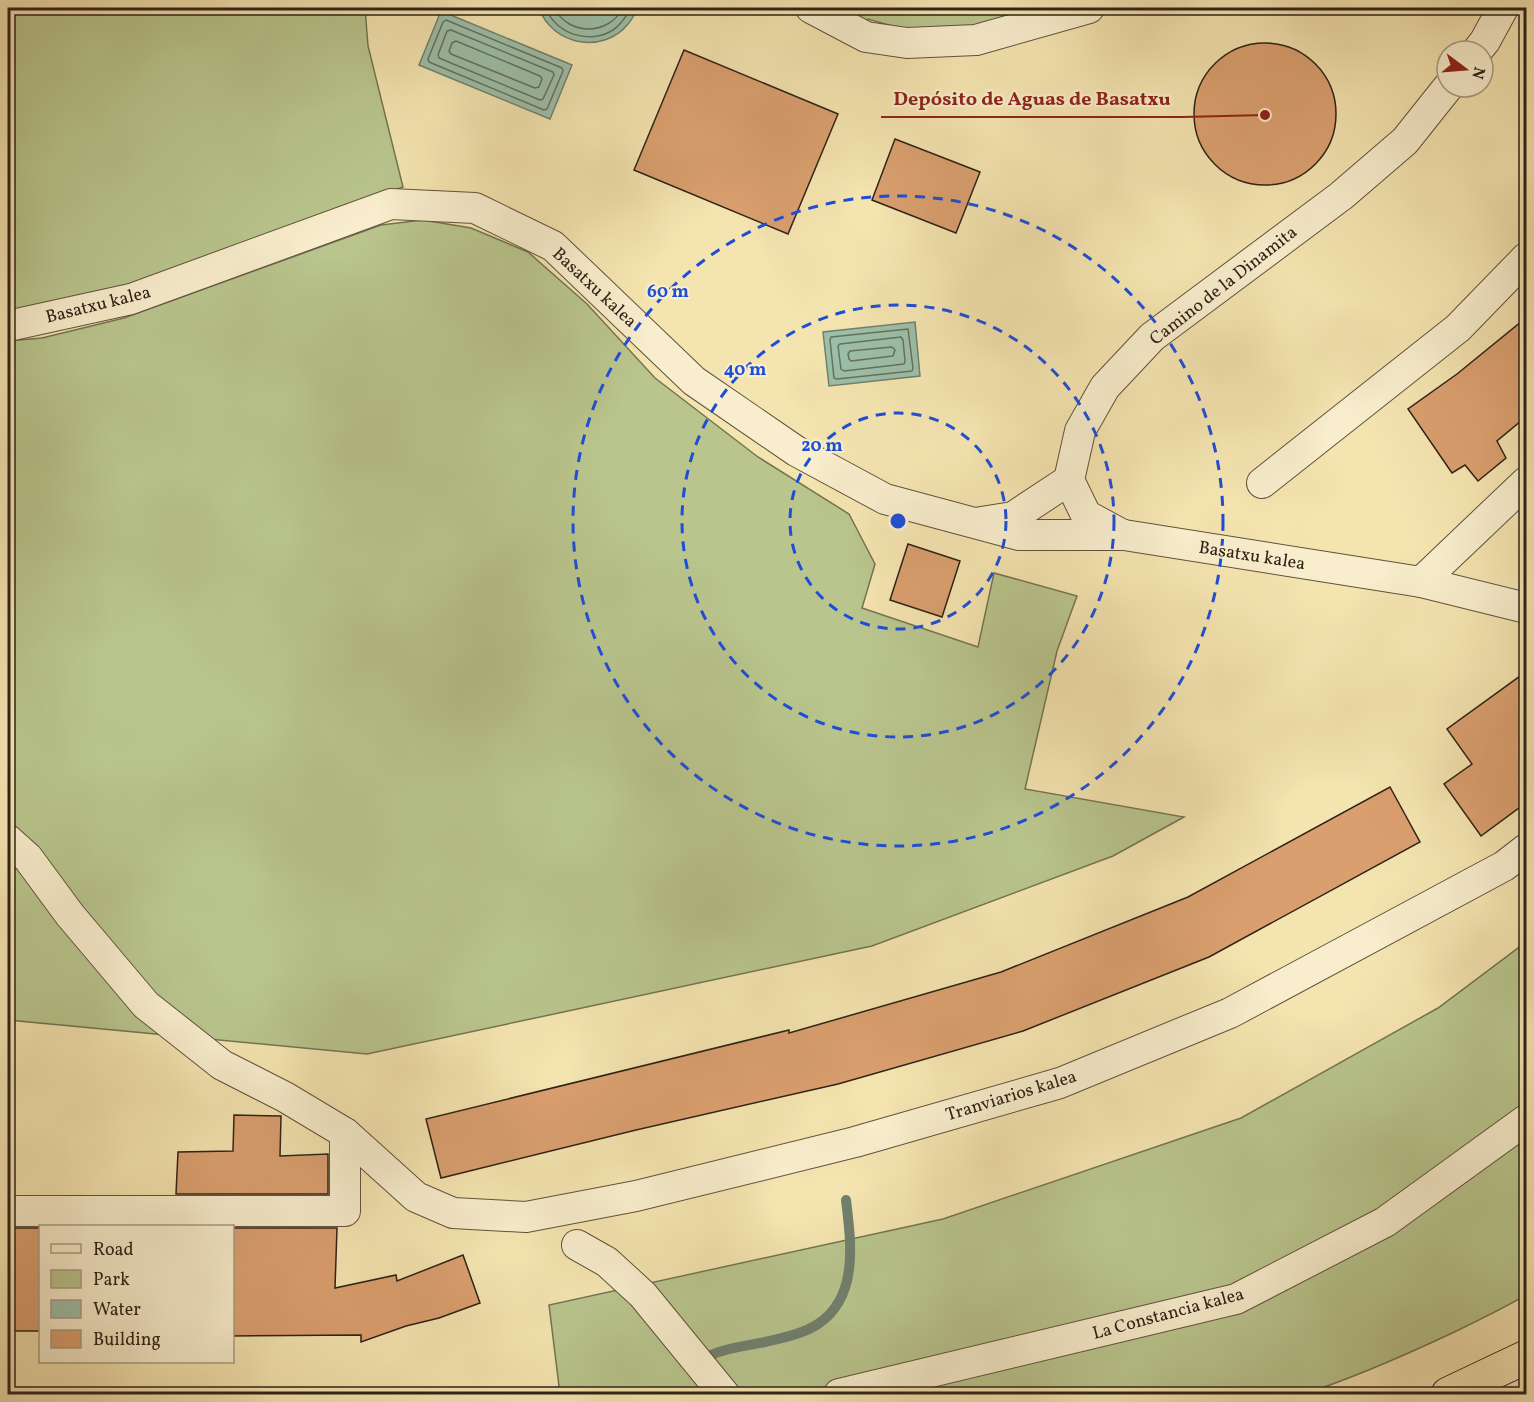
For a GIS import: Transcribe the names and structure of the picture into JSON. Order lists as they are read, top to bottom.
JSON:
{
  "streets": {
    "street": [
      "Camino de la Dinamita",
      "Basatxu kalea",
      "Tranviarios kalea",
      "La Constancia kalea"
    ]
  },
  "crossings": [
    ["Camino de la Dinamita", "Basatxu kalea"]
  ],
  "places": ["Depósito de Aguas de Basatxu"],
  "legend": [
    "Road",
    "Park",
    "Water",
    "Building"
  ],
  "north": "right",
  "rings": ["60 m", "40 m", "20 m"]
}
